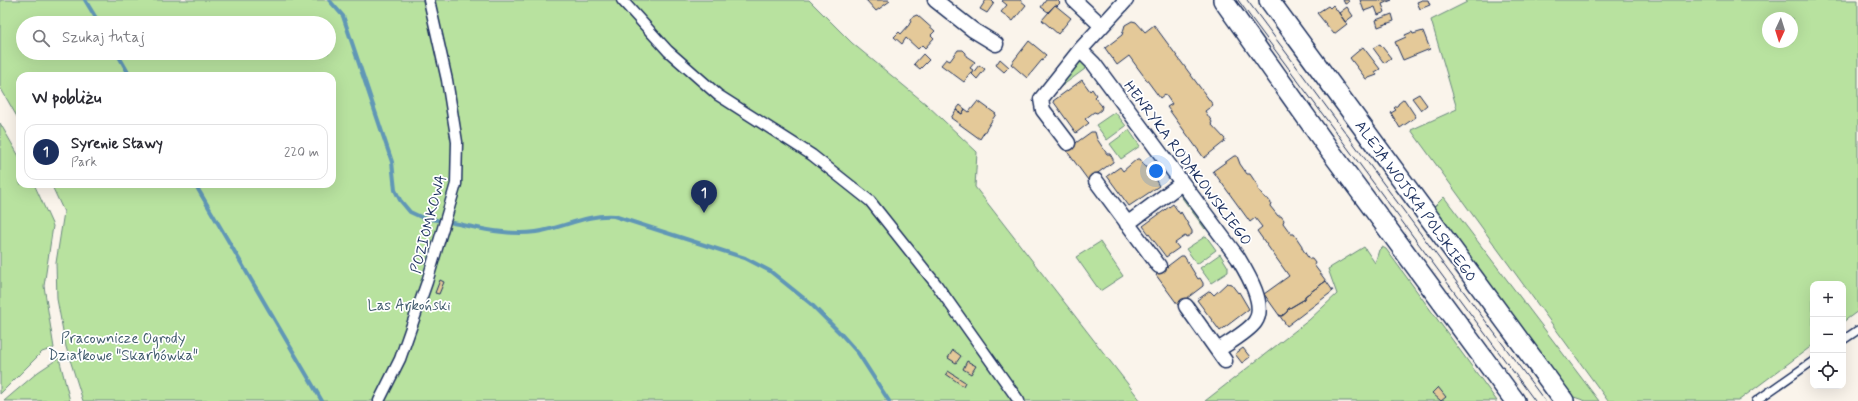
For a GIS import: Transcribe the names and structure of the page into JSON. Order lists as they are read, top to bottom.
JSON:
{
  "streets": {
    "main road": ["ALEJA WOJSKA POLSKIEGO"],
    "street": ["HENRYKA RODAKOWSKIEGO", "POZIOMKOWA"]
  },
  "parks": ["Las Arkoński", "Pracownicze Ogrody Działkowe \"Skarbówka\""],
  "north": "bottom",
  "page": {
    "search": "Szukaj tutaj",
    "heading": "W pobliżu",
    "list": [
      {
        "mark": "1",
        "name": "Syrenie Stawy",
        "note": "Park",
        "value": "220 m"
      }
    ],
    "pins": "1",
    "map_buttons": ["+", "−"]
  }
}
